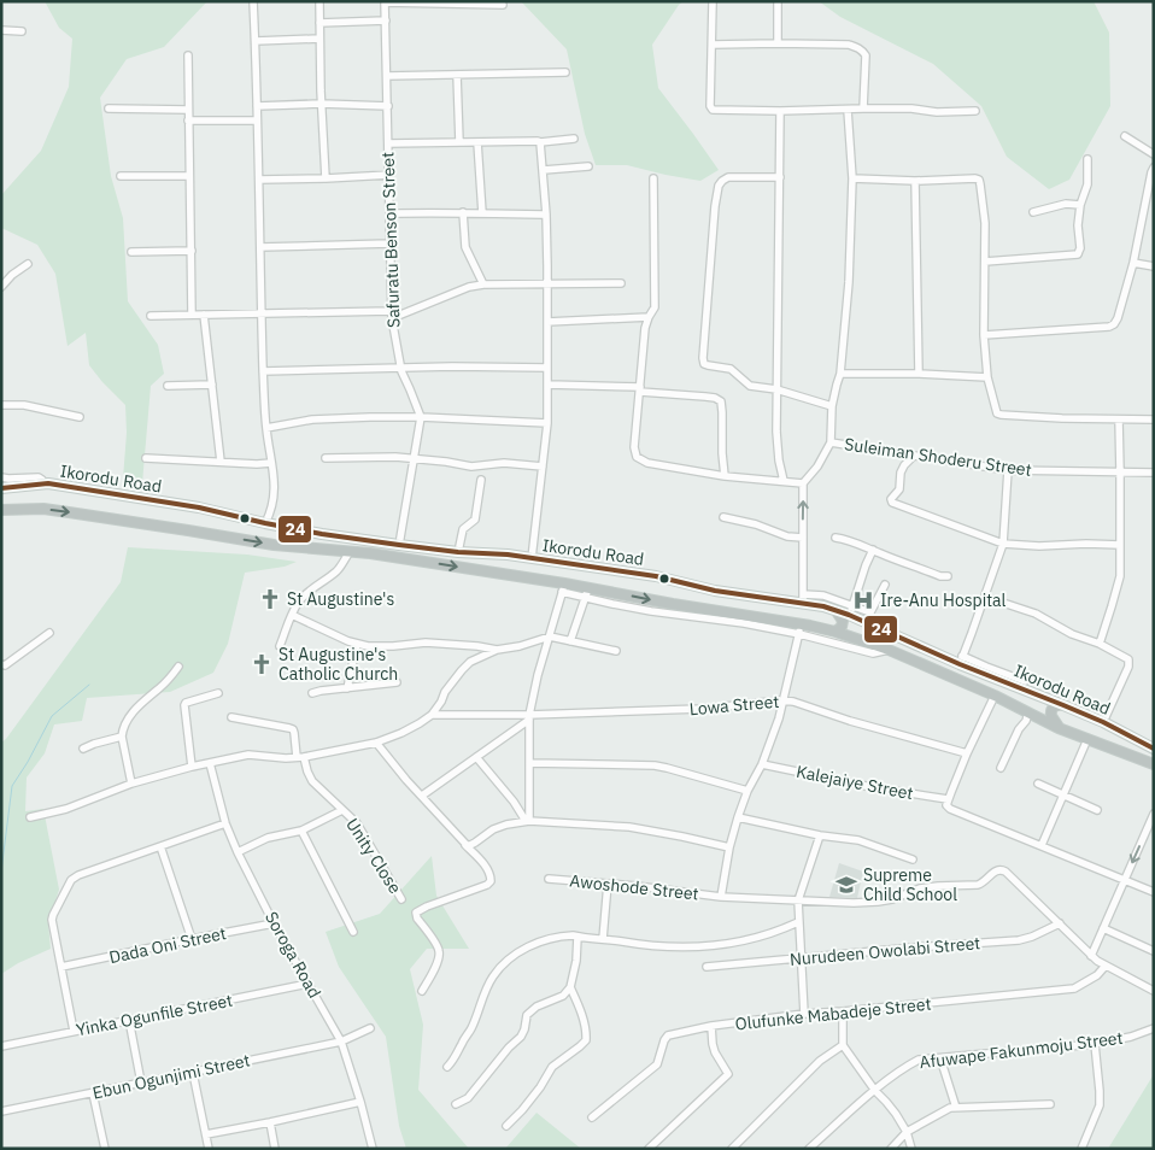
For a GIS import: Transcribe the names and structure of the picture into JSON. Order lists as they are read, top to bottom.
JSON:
{
  "streets": {
    "highway": ["Ikorodu Road"],
    "street": [
      "Safuratu Benson Street",
      "Suleiman Shoderu Street",
      "Lowa Street",
      "Kalejaiye Street",
      "Unity Close",
      "Awoshode Street",
      "Dada Oni Street",
      "Nurudeen Owolabi Street",
      "Soroga Road",
      "Olufunke Mabadeje Street",
      "Yinka Ogunfile Street",
      "Afuwape Fakunmoju Street",
      "Ebun Ogunjimi Street"
    ]
  },
  "crossings": [
    ["Safuratu Benson Street", "Ikorodu Road"],
    ["Ikorodu Road", "Awoshode Street"],
    ["Lowa Street", "Awoshode Street"],
    ["Kalejaiye Street", "Awoshode Street"],
    ["Awoshode Street", "Nurudeen Owolabi Street"],
    ["Dada Oni Street", "Soroga Road"],
    ["Soroga Road", "Yinka Ogunfile Street"],
    ["Soroga Road", "Ebun Ogunjimi Street"]
  ],
  "places": {
    "church": ["St Augustine's", "St Augustine's Catholic Church"],
    "hospital": ["Ire-Anu Hospital"],
    "school or university": ["Supreme Child School"]
  },
  "lines": ["transit line 24"]
}
